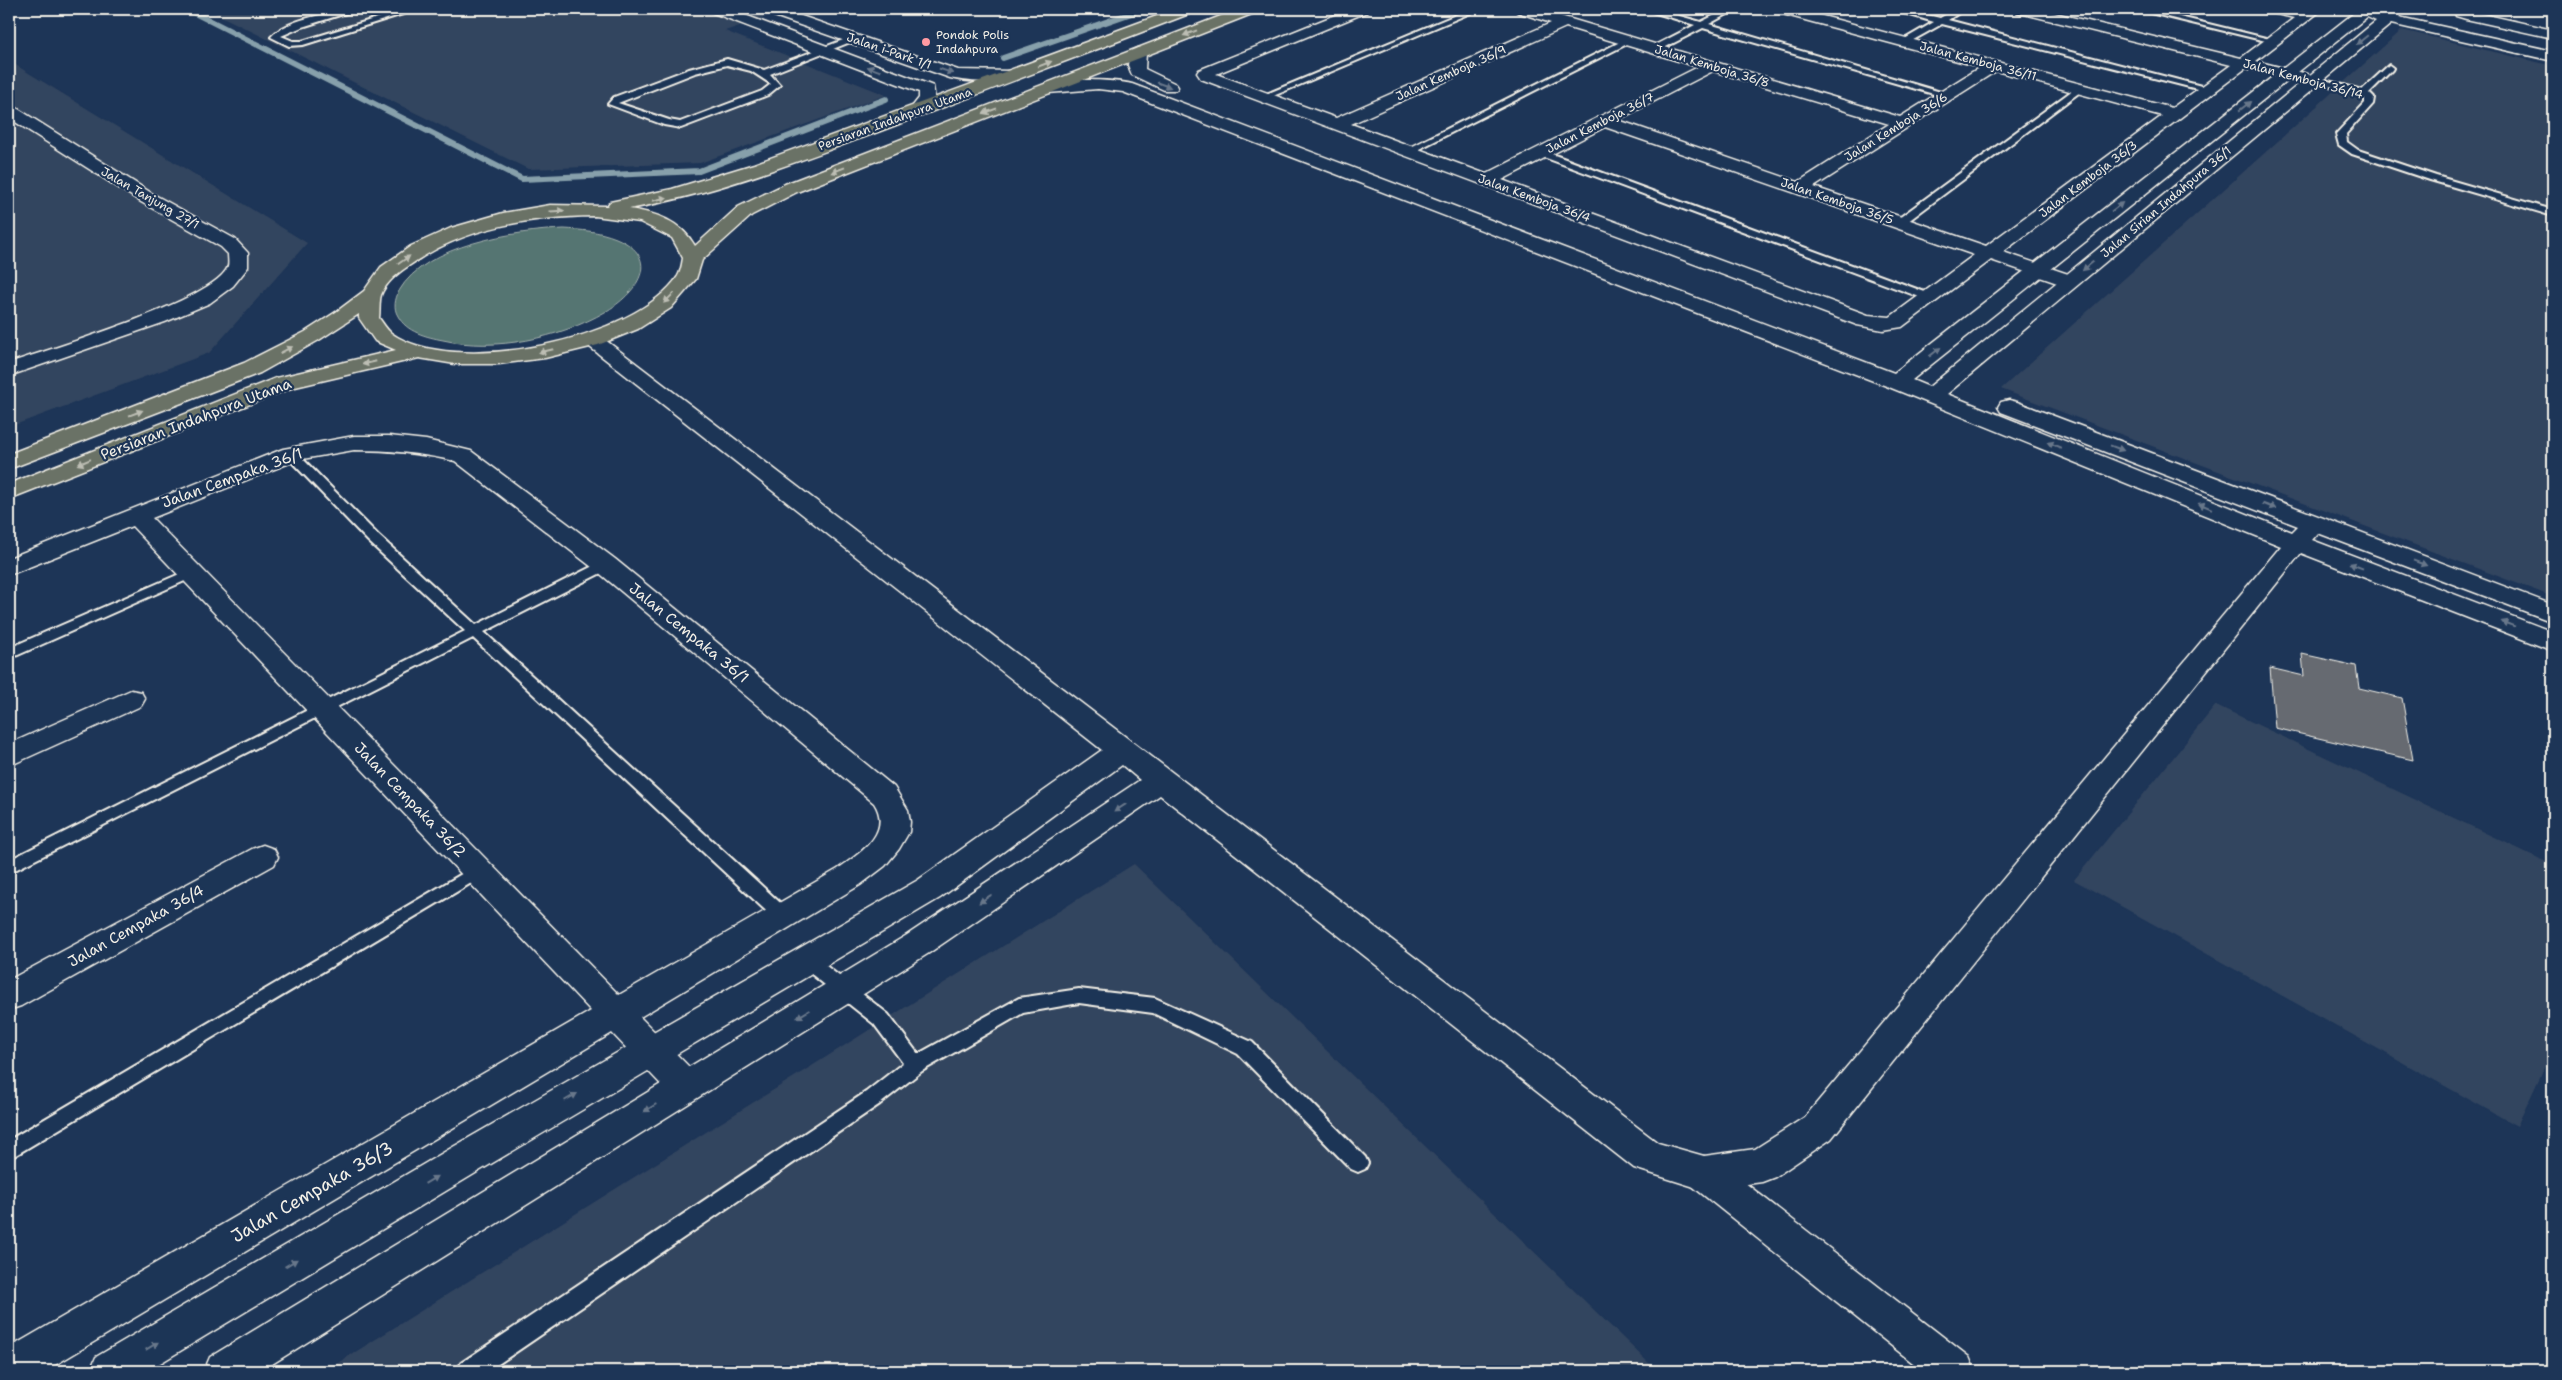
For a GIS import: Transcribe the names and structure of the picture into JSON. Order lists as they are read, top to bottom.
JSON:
{
  "streets": {
    "main road": ["Persiaran Indahpura Utama"],
    "street": [
      "Jalan i-Park 1/1",
      "Jalan Kemboja 36/11",
      "Jalan Kemboja 36/8",
      "Jalan Kemboja 36/9",
      "Jalan Kemboja 36/14",
      "Jalan Kemboja 36/7",
      "Jalan Kemboja 36/6",
      "Jalan Kemboja 36/3",
      "Jalan Tanjung 27/1",
      "Jalan Kemboja 36/4",
      "Jalan Kemboja 36/5",
      "Jalan Sirian Indahpura 36/1",
      "Jalan Cempaka 36/1",
      "Jalan Cempaka 36/2",
      "Jalan Cempaka 36/4",
      "Jalan Cempaka 36/3"
    ]
  },
  "crossings": [
    ["Jalan i-Park 1/1", "Persiaran Indahpura Utama"],
    ["Jalan Kemboja 36/11", "Jalan Kemboja 36/6"],
    ["Jalan Kemboja 36/11", "Jalan Kemboja 36/3"],
    ["Jalan Kemboja 36/8", "Jalan Kemboja 36/9"],
    ["Jalan Kemboja 36/8", "Jalan Kemboja 36/7"],
    ["Jalan Kemboja 36/8", "Jalan Kemboja 36/6"],
    ["Jalan Kemboja 36/9", "Jalan Kemboja 36/4"],
    ["Jalan Kemboja 36/14", "Jalan Kemboja 36/3"],
    ["Jalan Kemboja 36/14", "Jalan Sirian Indahpura 36/1"],
    ["Jalan Kemboja 36/7", "Jalan Kemboja 36/4"],
    ["Jalan Kemboja 36/7", "Jalan Kemboja 36/5"],
    ["Jalan Kemboja 36/6", "Jalan Kemboja 36/5"],
    ["Jalan Kemboja 36/3", "Jalan Kemboja 36/4"],
    ["Jalan Kemboja 36/3", "Jalan Kemboja 36/5"],
    ["Jalan Kemboja 36/5", "Jalan Sirian Indahpura 36/1"],
    ["Jalan Cempaka 36/1", "Jalan Cempaka 36/2"],
    ["Jalan Cempaka 36/1", "Jalan Cempaka 36/3"],
    ["Jalan Cempaka 36/2", "Jalan Cempaka 36/3"]
  ],
  "places": ["Pondok Polis Indahpura"]
}
